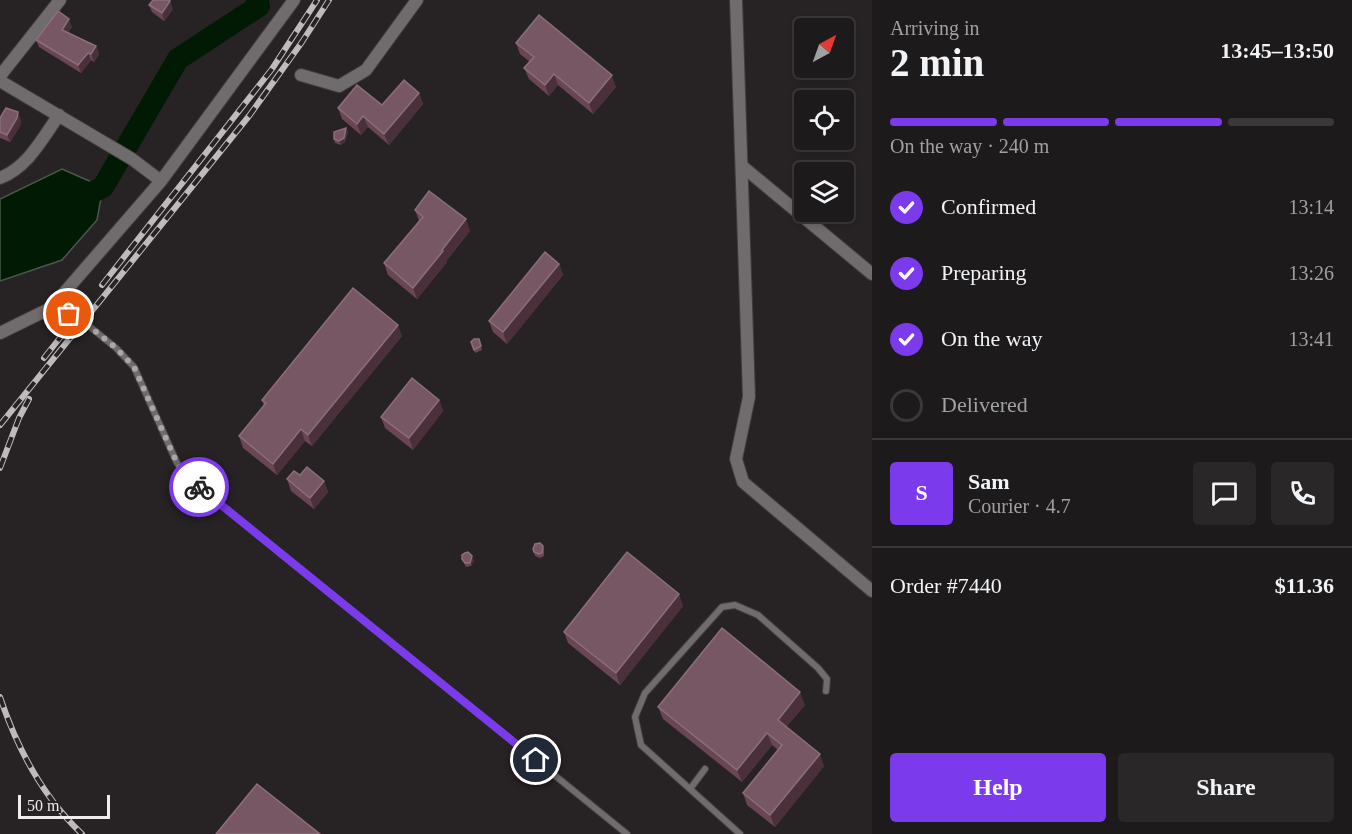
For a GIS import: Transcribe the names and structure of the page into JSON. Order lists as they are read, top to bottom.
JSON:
{
  "scale_bar": "50 m",
  "north": "top right",
  "page": {
    "heading": ["2 min", "Arriving in", "13:45–13:50"],
    "panel": [
      "Sam",
      "Courier · 4.7",
      "Order #7440",
      "$11.36"
    ],
    "bar": "On the way · 240 m",
    "list": [
      ["Confirmed", "13:14"],
      ["Preparing", "13:26"],
      ["On the way", "13:41"],
      "Delivered"
    ],
    "round": "S",
    "buttons": ["Help", "Share"],
    "scale": "50 m"
  }
}
